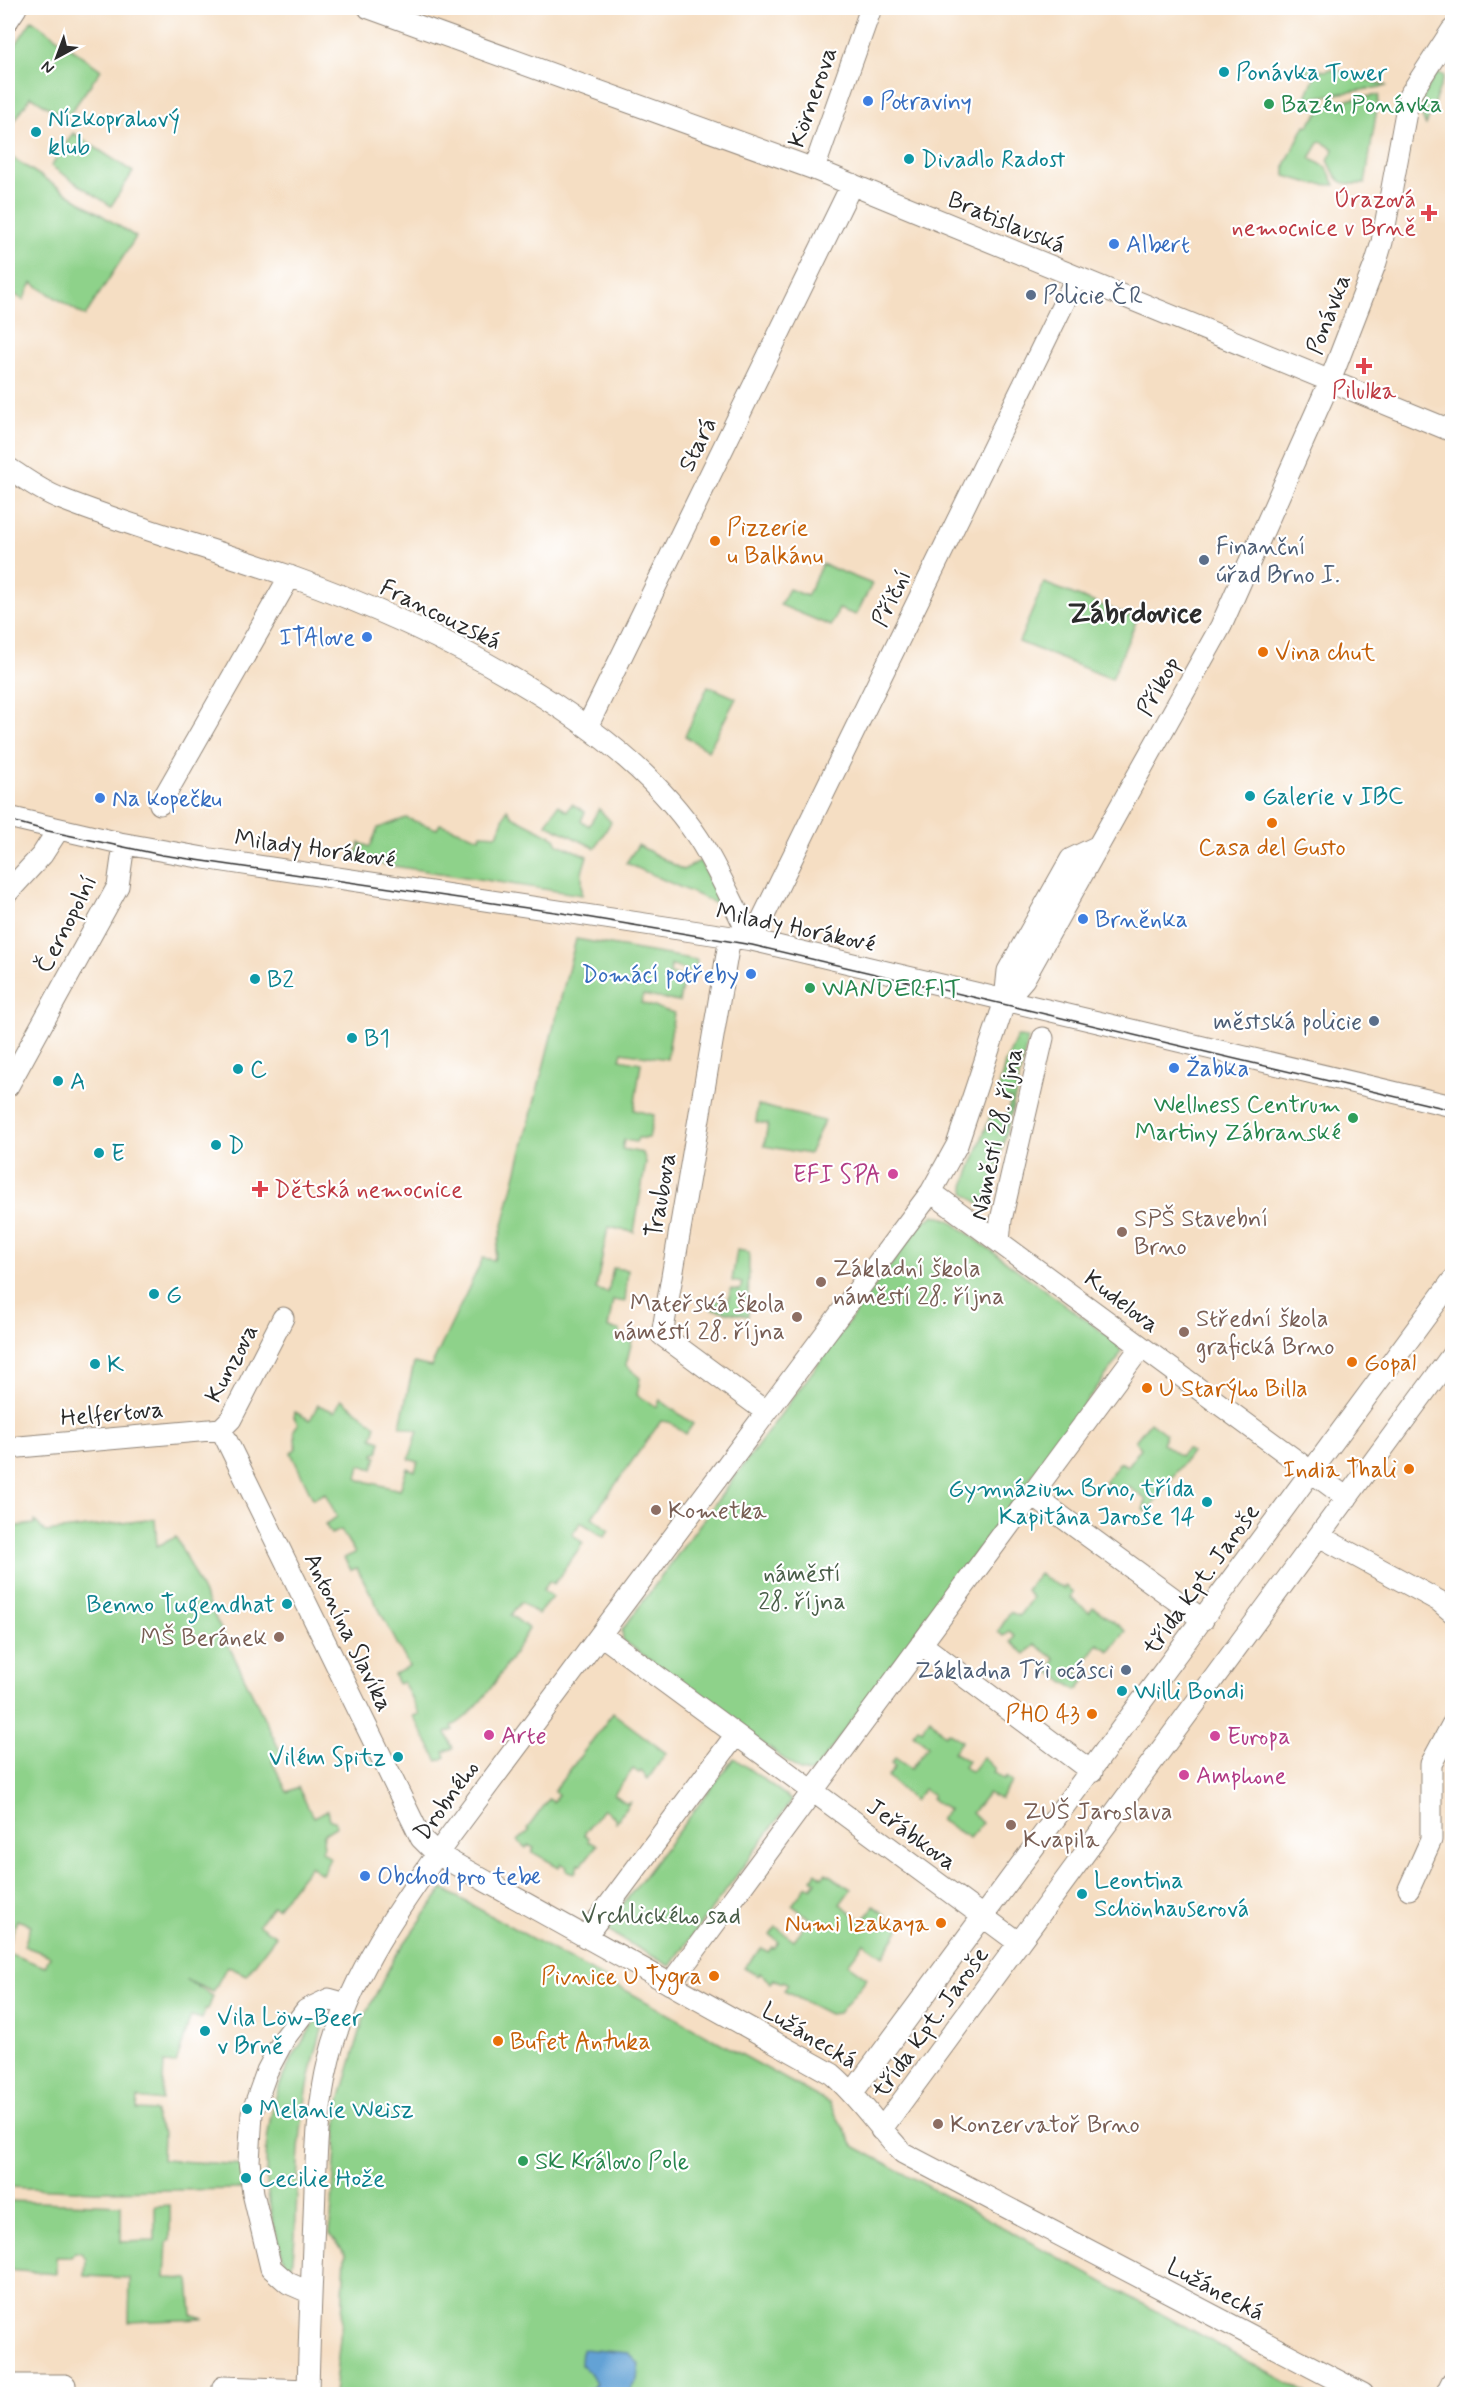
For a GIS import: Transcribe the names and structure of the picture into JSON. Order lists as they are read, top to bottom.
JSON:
{
  "streets": {
    "street": [
      "Körnerova",
      "Bratislavská",
      "Ponávka",
      "Stará",
      "Příční",
      "Francouzská",
      "Příkop",
      "Milady Horákové",
      "Černopolní",
      "Náměstí 28. října",
      "Traubova",
      "Kudelova",
      "Kunzova",
      "Helfertova",
      "třída Kpt. Jaroše",
      "Antonína Slavíka",
      "Drobného",
      "Jeřábkova",
      "Lužánecká"
    ]
  },
  "crossings": [
    ["Körnerova", "Bratislavská"],
    ["Bratislavská", "Ponávka"],
    ["Bratislavská", "Stará"],
    ["Bratislavská", "Příční"],
    ["Bratislavská", "Příkop"],
    ["Ponávka", "Příkop"],
    ["Stará", "Francouzská"],
    ["Příční", "Francouzská"],
    ["Příční", "Milady Horákové"],
    ["Francouzská", "Milady Horákové"],
    ["Příkop", "Milady Horákové"],
    ["Příkop", "Náměstí 28. října"],
    ["Milady Horákové", "Černopolní"],
    ["Milady Horákové", "Náměstí 28. října"],
    ["Milady Horákové", "Traubova"],
    ["Náměstí 28. října", "Kudelova"],
    ["Kudelova", "třída Kpt. Jaroše"],
    ["Kunzova", "Helfertova"],
    ["Kunzova", "Antonína Slavíka"],
    ["Helfertova", "Antonína Slavíka"],
    ["třída Kpt. Jaroše", "Jeřábkova"],
    ["třída Kpt. Jaroše", "Lužánecká"],
    ["Antonína Slavíka", "Drobného"],
    ["Antonína Slavíka", "Lužánecká"],
    ["Drobného", "Lužánecká"]
  ],
  "districts": ["Zábrdovice"],
  "parks": ["náměstí 28. října", "Vrchlického sad"],
  "places": {
    "other": [
      "Ponávka Tower",
      "Potraviny",
      "Bazén Ponávka",
      "Nízkoprahový klub",
      "Divadlo Radost",
      "Albert",
      "Policie ČR",
      "Pizzerie u Balkánu",
      "Finanční úřad Brno I.",
      "ITAlove",
      "Vina chut",
      "Galerie v IBC",
      "Na kopečku",
      "Casa del Gusto",
      "Brněnka",
      "Domácí potřeby",
      "B2",
      "WANDERFIT",
      "městská policie",
      "B1",
      "Žabka",
      "C",
      "A",
      "Wellness Centrum Martiny Zábranské",
      "D",
      "E",
      "EFI SPA",
      "SPŠ Stavební Brno",
      "Základní škola náměstí 28. října",
      "G",
      "Mateřská škola náměstí 28. října",
      "Střední škola grafická Brno",
      "Gopal",
      "K",
      "U Starýho Billa",
      "India Thali",
      "Gymnázium Brno, třída Kapitána Jaroše 14",
      "Kometka",
      "Benno Tugendhat",
      "MŠ Beránek",
      "Základna Tři ocásci",
      "Willi Bondi",
      "PHO 43",
      "Arte",
      "Europa",
      "Vilém Spitz",
      "Amphone",
      "ZUŠ Jaroslava Kvapila",
      "Obchod pro tebe",
      "Leontina Schönhauserová",
      "Numi Izakaya",
      "Pivnice U Tygra",
      "Vila Löw-Beer v Brně",
      "Bufet Antuka",
      "Melanie Weisz",
      "Konzervatoř Brno",
      "SK Královo Pole",
      "Cecilie Hože"
    ],
    "health": ["Úrazová nemocnice v Brně", "Pilulka", "Dětská nemocnice"]
  },
  "north": "bottom left"
}
